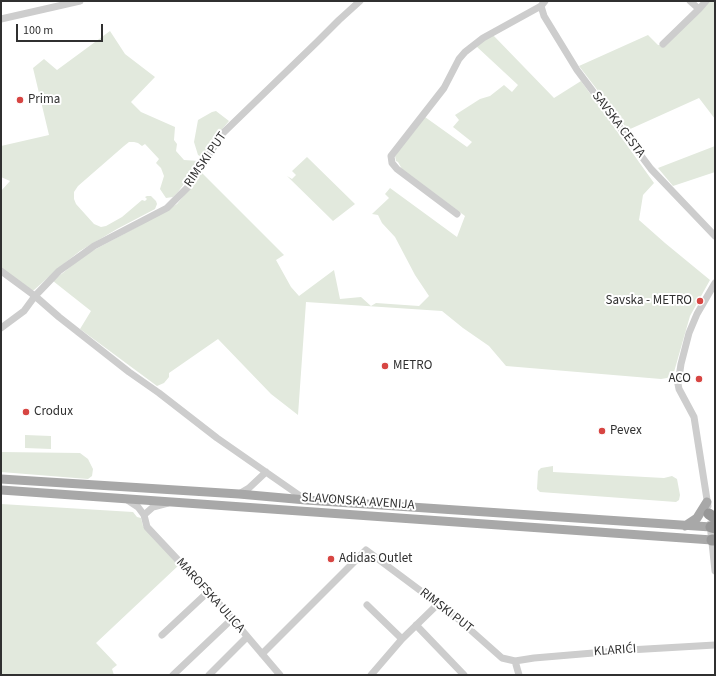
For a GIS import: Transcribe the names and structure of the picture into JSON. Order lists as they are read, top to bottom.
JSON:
{
  "streets": {
    "main road": ["SLAVONSKA AVENIJA"],
    "street": [
      "SAVSKA CESTA",
      "RIMSKI PUT",
      "MAROFSKA ULICA",
      "KLARIĆI"
    ]
  },
  "crossings": [
    ["RIMSKI PUT", "MAROFSKA ULICA"],
    ["RIMSKI PUT", "KLARIĆI"],
    ["SLAVONSKA AVENIJA", "MAROFSKA ULICA"]
  ],
  "places": [
    "Prima",
    "Savska - METRO",
    "METRO",
    "ACO",
    "Crodux",
    "Pevex",
    "Adidas Outlet"
  ],
  "scale_bar": "100 m"
}
